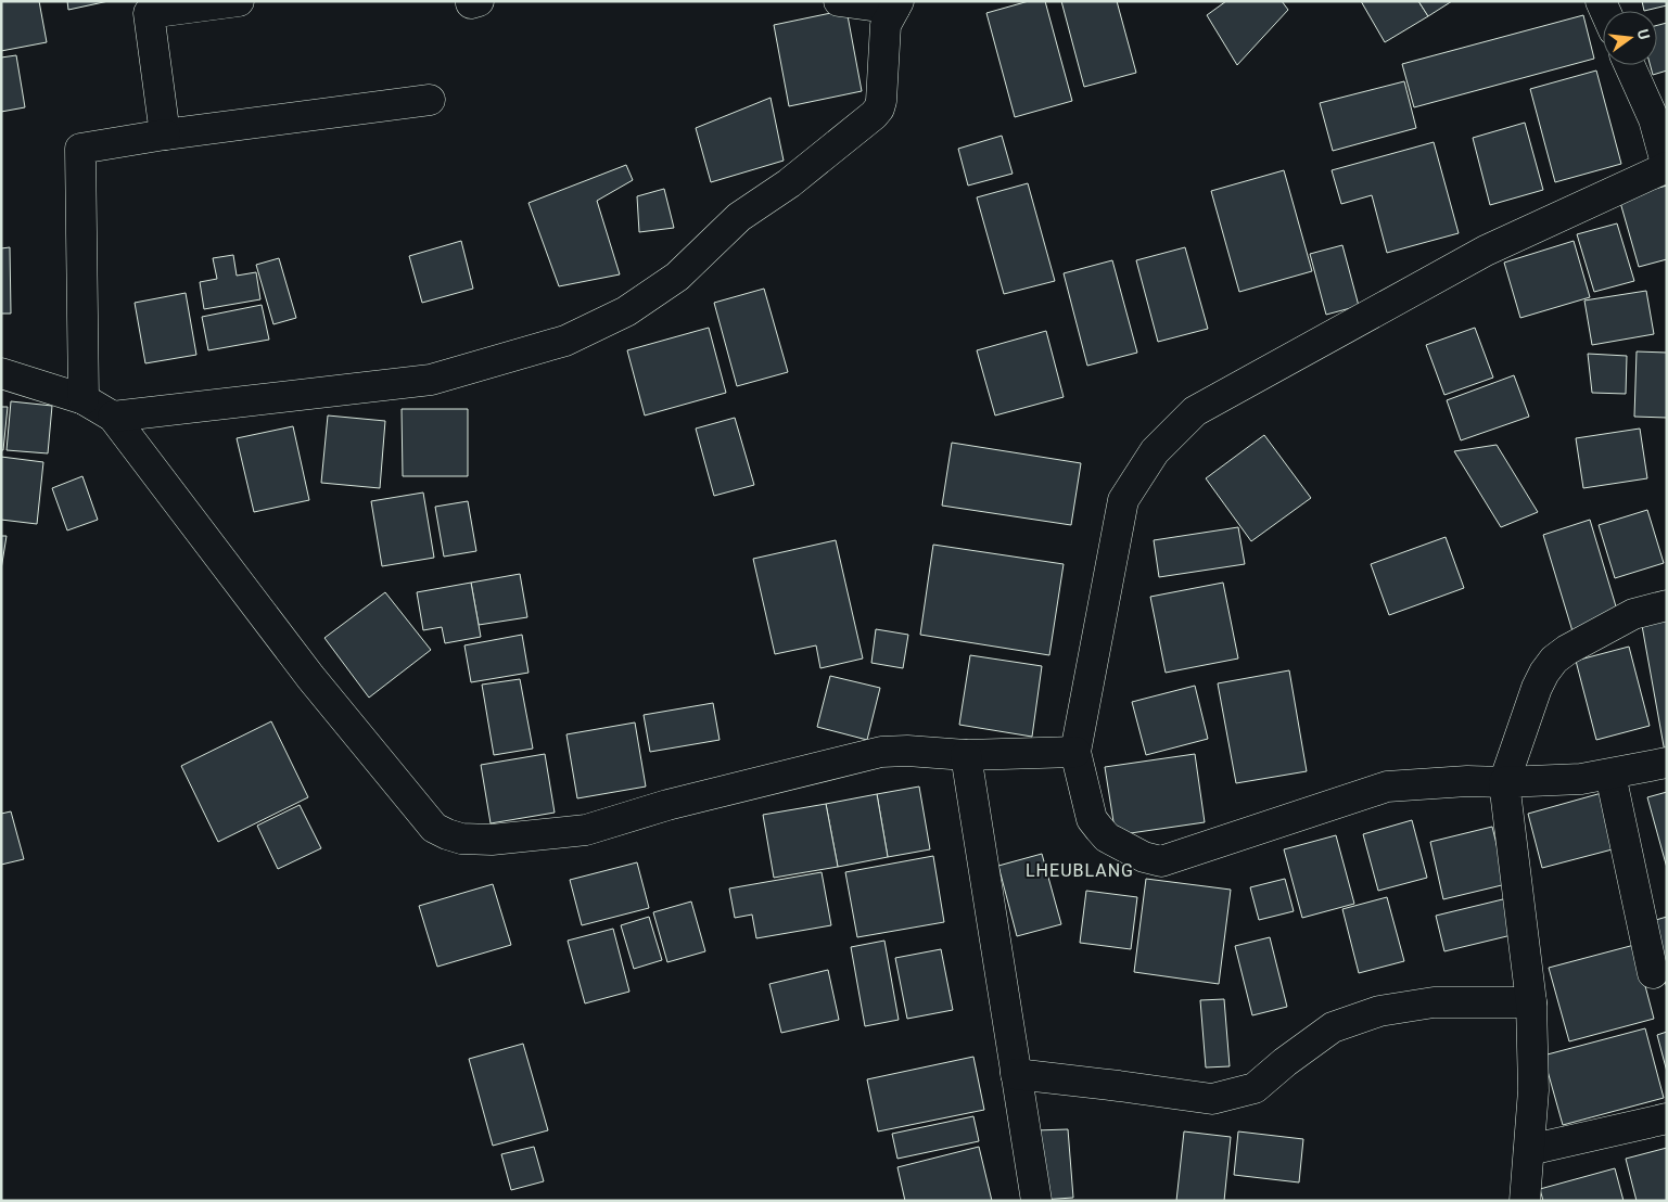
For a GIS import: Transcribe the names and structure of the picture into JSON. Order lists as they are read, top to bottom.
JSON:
{
  "districts": ["LHEUBLANG"],
  "north": "right"
}
